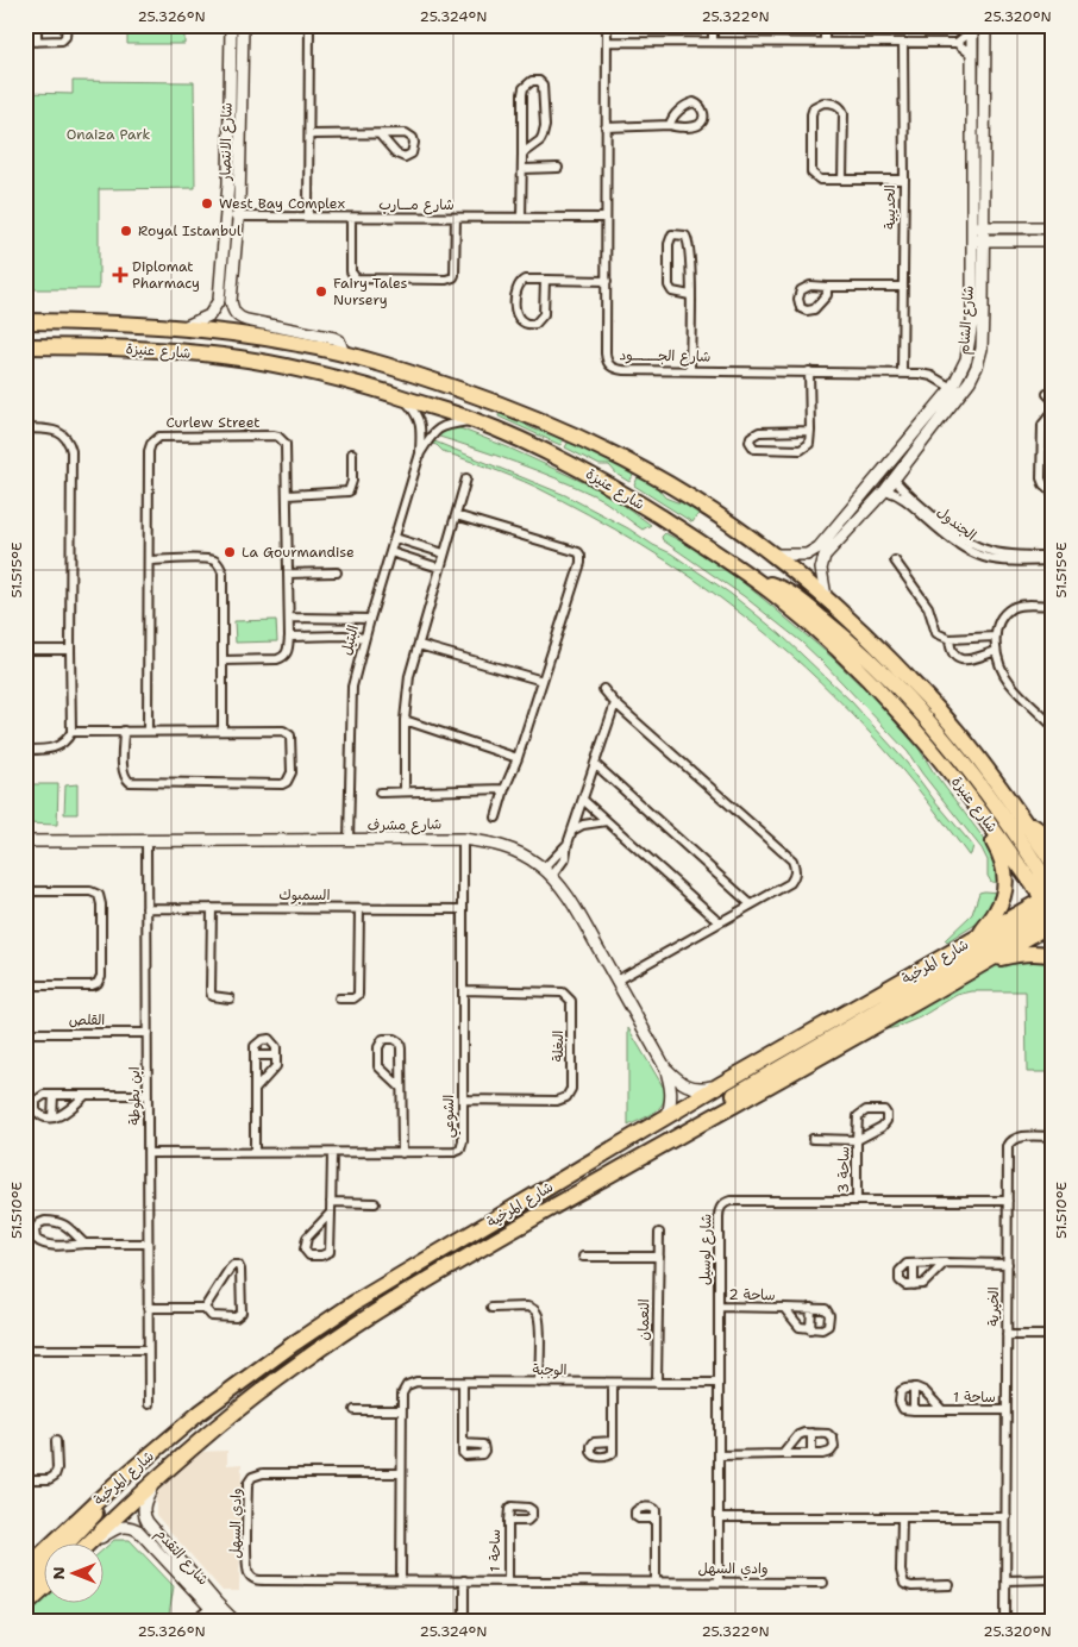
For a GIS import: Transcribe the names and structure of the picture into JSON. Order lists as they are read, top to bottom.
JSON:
{
  "streets": {
    "highway": ["شارع عنيزة", "شارع المرخية"],
    "street": [
      "شارع الانتصار",
      "شارع مـــارب",
      "الحديبية",
      "شارع الشام",
      "شارع الجــــــــود",
      "Curlew Street",
      "الجندول",
      "البتيل",
      "شارع مشرف",
      "السمبوك",
      "القلص",
      "البغلة",
      "ابن بطوطة",
      "الشوعي",
      "ساحة 3",
      "شارع لوسيل",
      "ساحة 2",
      "الخيرية",
      "النعمان",
      "الوجبة",
      "ساحة 1",
      "وادي السهل",
      "شارع التقدم"
    ]
  },
  "crossings": [
    ["شارع الانتصار", "شارع مـــارب"],
    ["شارع الانتصار", "شارع عنيزة"],
    ["شارع مـــارب", "شارع الجــــــــود"],
    ["الحديبية", "شارع الجــــــــود"],
    ["شارع الشام", "شارع الجــــــــود"],
    ["شارع الشام", "الجندول"],
    ["شارع عنيزة", "البتيل"],
    ["شارع عنيزة", "شارع المرخية"],
    ["البتيل", "شارع مشرف"],
    ["شارع مشرف", "شارع المرخية"],
    ["شارع مشرف", "ابن بطوطة"],
    ["شارع مشرف", "الشوعي"],
    ["السمبوك", "ابن بطوطة"],
    ["السمبوك", "الشوعي"],
    ["شارع المرخية", "شارع التقدم"],
    ["القلص", "ابن بطوطة"],
    ["البغلة", "الشوعي"],
    ["ابن بطوطة", "الشوعي"],
    ["ساحة 3", "شارع لوسيل"],
    ["شارع لوسيل", "ساحة 2"],
    ["شارع لوسيل", "الخيرية"],
    ["شارع لوسيل", "الوجبة"],
    ["شارع لوسيل", "وادي السهل"],
    ["الخيرية", "ساحة 1"],
    ["النعمان", "الوجبة"],
    ["الوجبة", "وادي السهل"],
    ["ساحة 1", "وادي السهل"]
  ],
  "parks": ["Onaiza Park"],
  "places": {
    "other": [
      "West Bay Complex",
      "Royal Istanbul",
      "Fairy Tales Nursery",
      "La Gourmandise"
    ],
    "health": ["Diplomat Pharmacy"]
  },
  "north": "left",
  "coordinates": [
    "25.326°N",
    "25.324°N",
    "25.322°N",
    "25.320°N",
    "51.515°E",
    "51.510°E"
  ]
}
